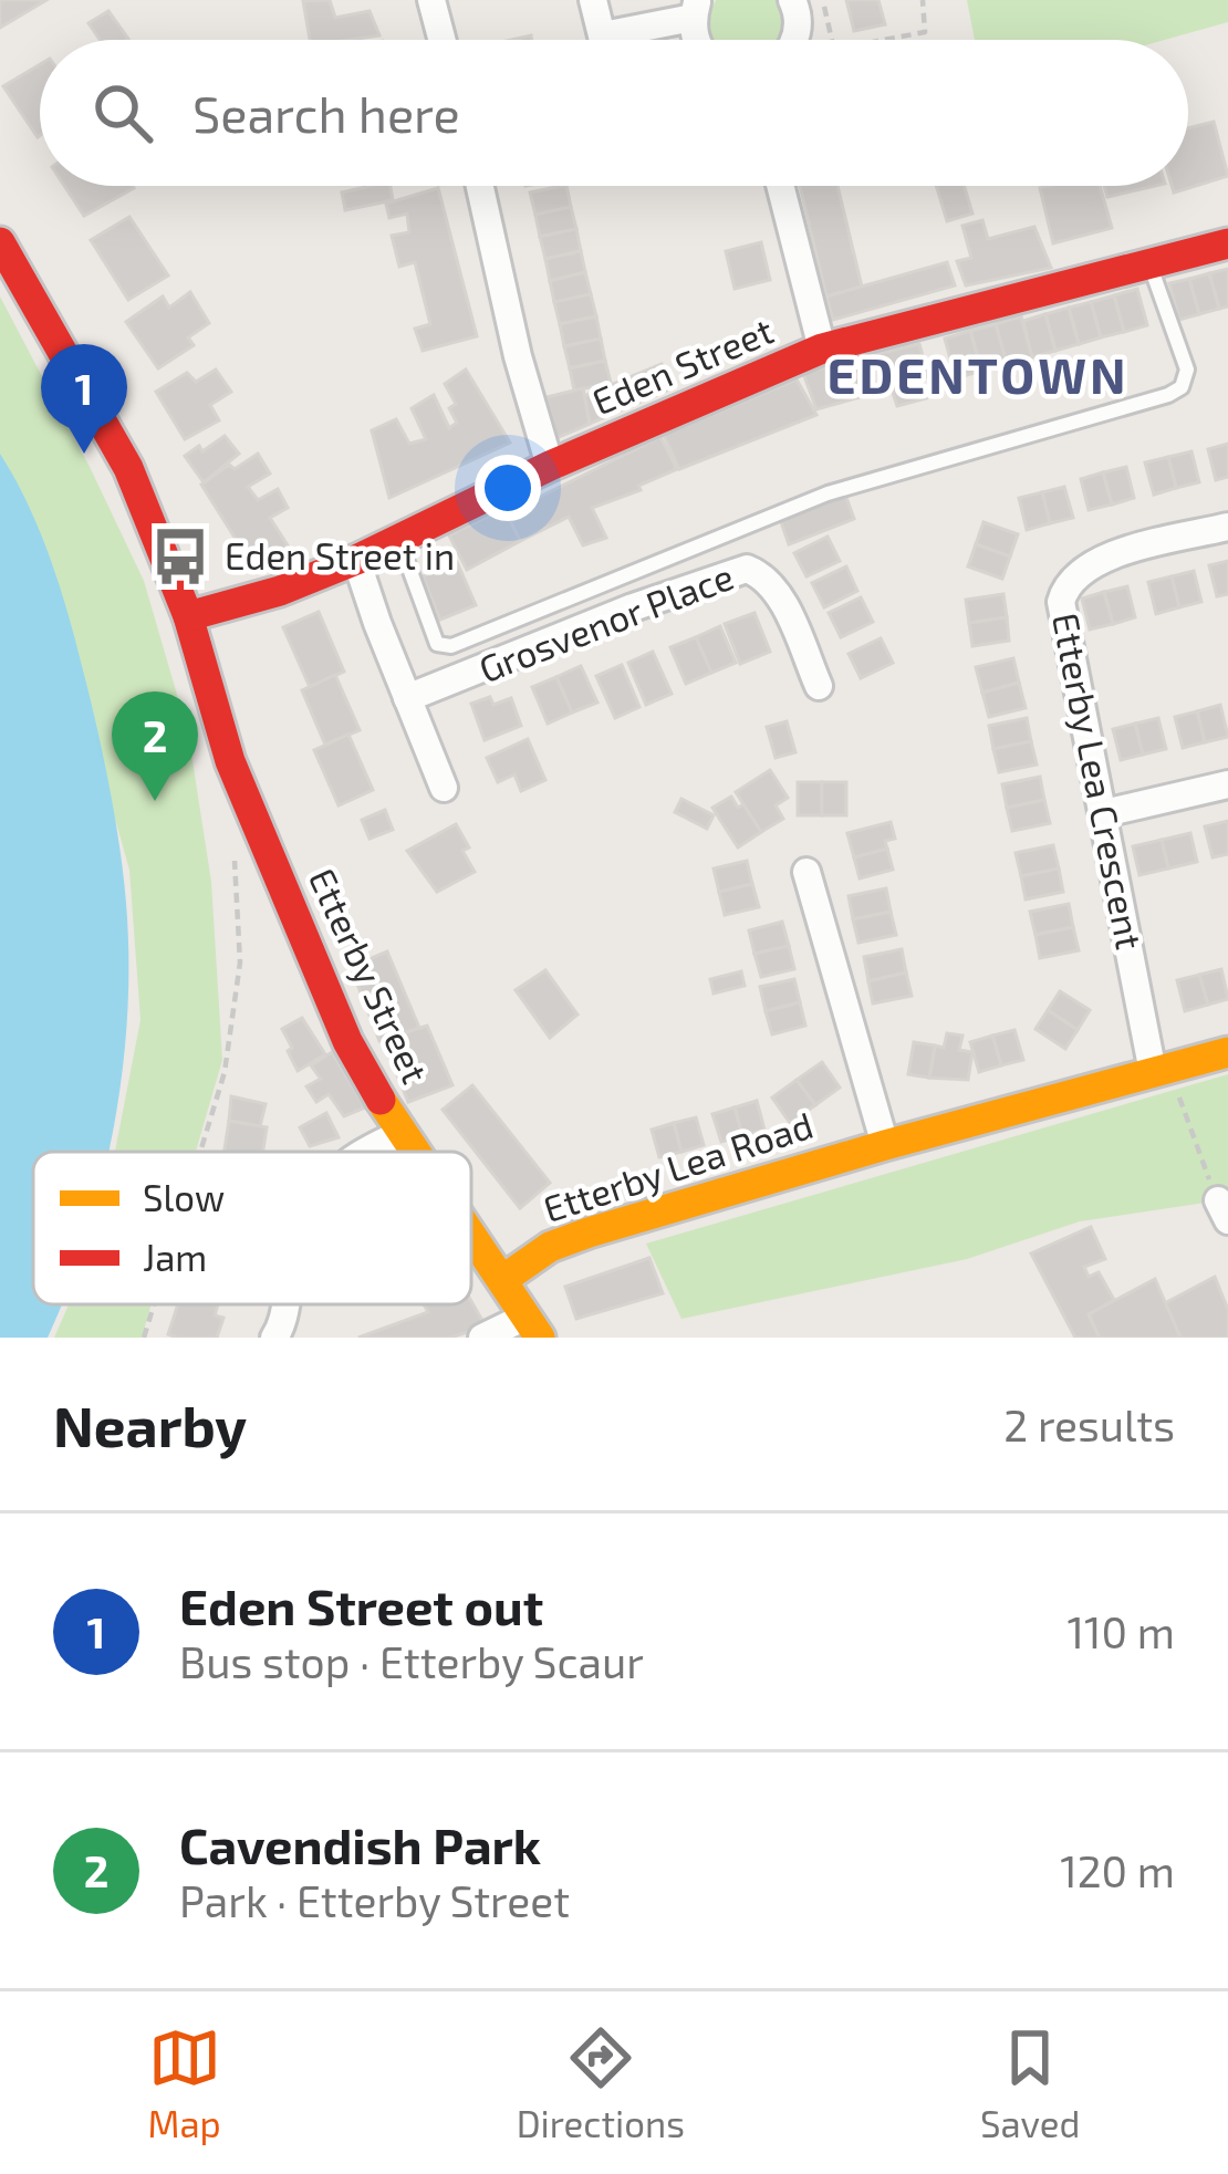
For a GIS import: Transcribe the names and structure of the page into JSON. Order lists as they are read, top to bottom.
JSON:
{
  "streets": {
    "street": [
      "Eden Street",
      "Grosvenor Place",
      "Etterby Lea Crescent",
      "Etterby Street",
      "Etterby Lea Road"
    ]
  },
  "crossings": [
    ["Eden Street", "Etterby Street"],
    ["Etterby Lea Crescent", "Etterby Lea Road"],
    ["Etterby Street", "Etterby Lea Road"]
  ],
  "districts": ["EDENTOWN"],
  "places": {
    "bus stop": ["Eden Street in"]
  },
  "legend": ["Slow", "Jam"],
  "page": {
    "search": "Search here",
    "pins": ["1", "2"],
    "heading": ["Nearby", "2 results"],
    "list": [
      {
        "mark": "1",
        "name": "Eden Street out",
        "note": "Bus stop · Etterby Scaur",
        "value": "110 m"
      },
      {
        "mark": "2",
        "name": "Cavendish Park",
        "note": "Park · Etterby Street",
        "value": "120 m"
      }
    ],
    "nav": ["Map", "Directions", "Saved"]
  }
}
